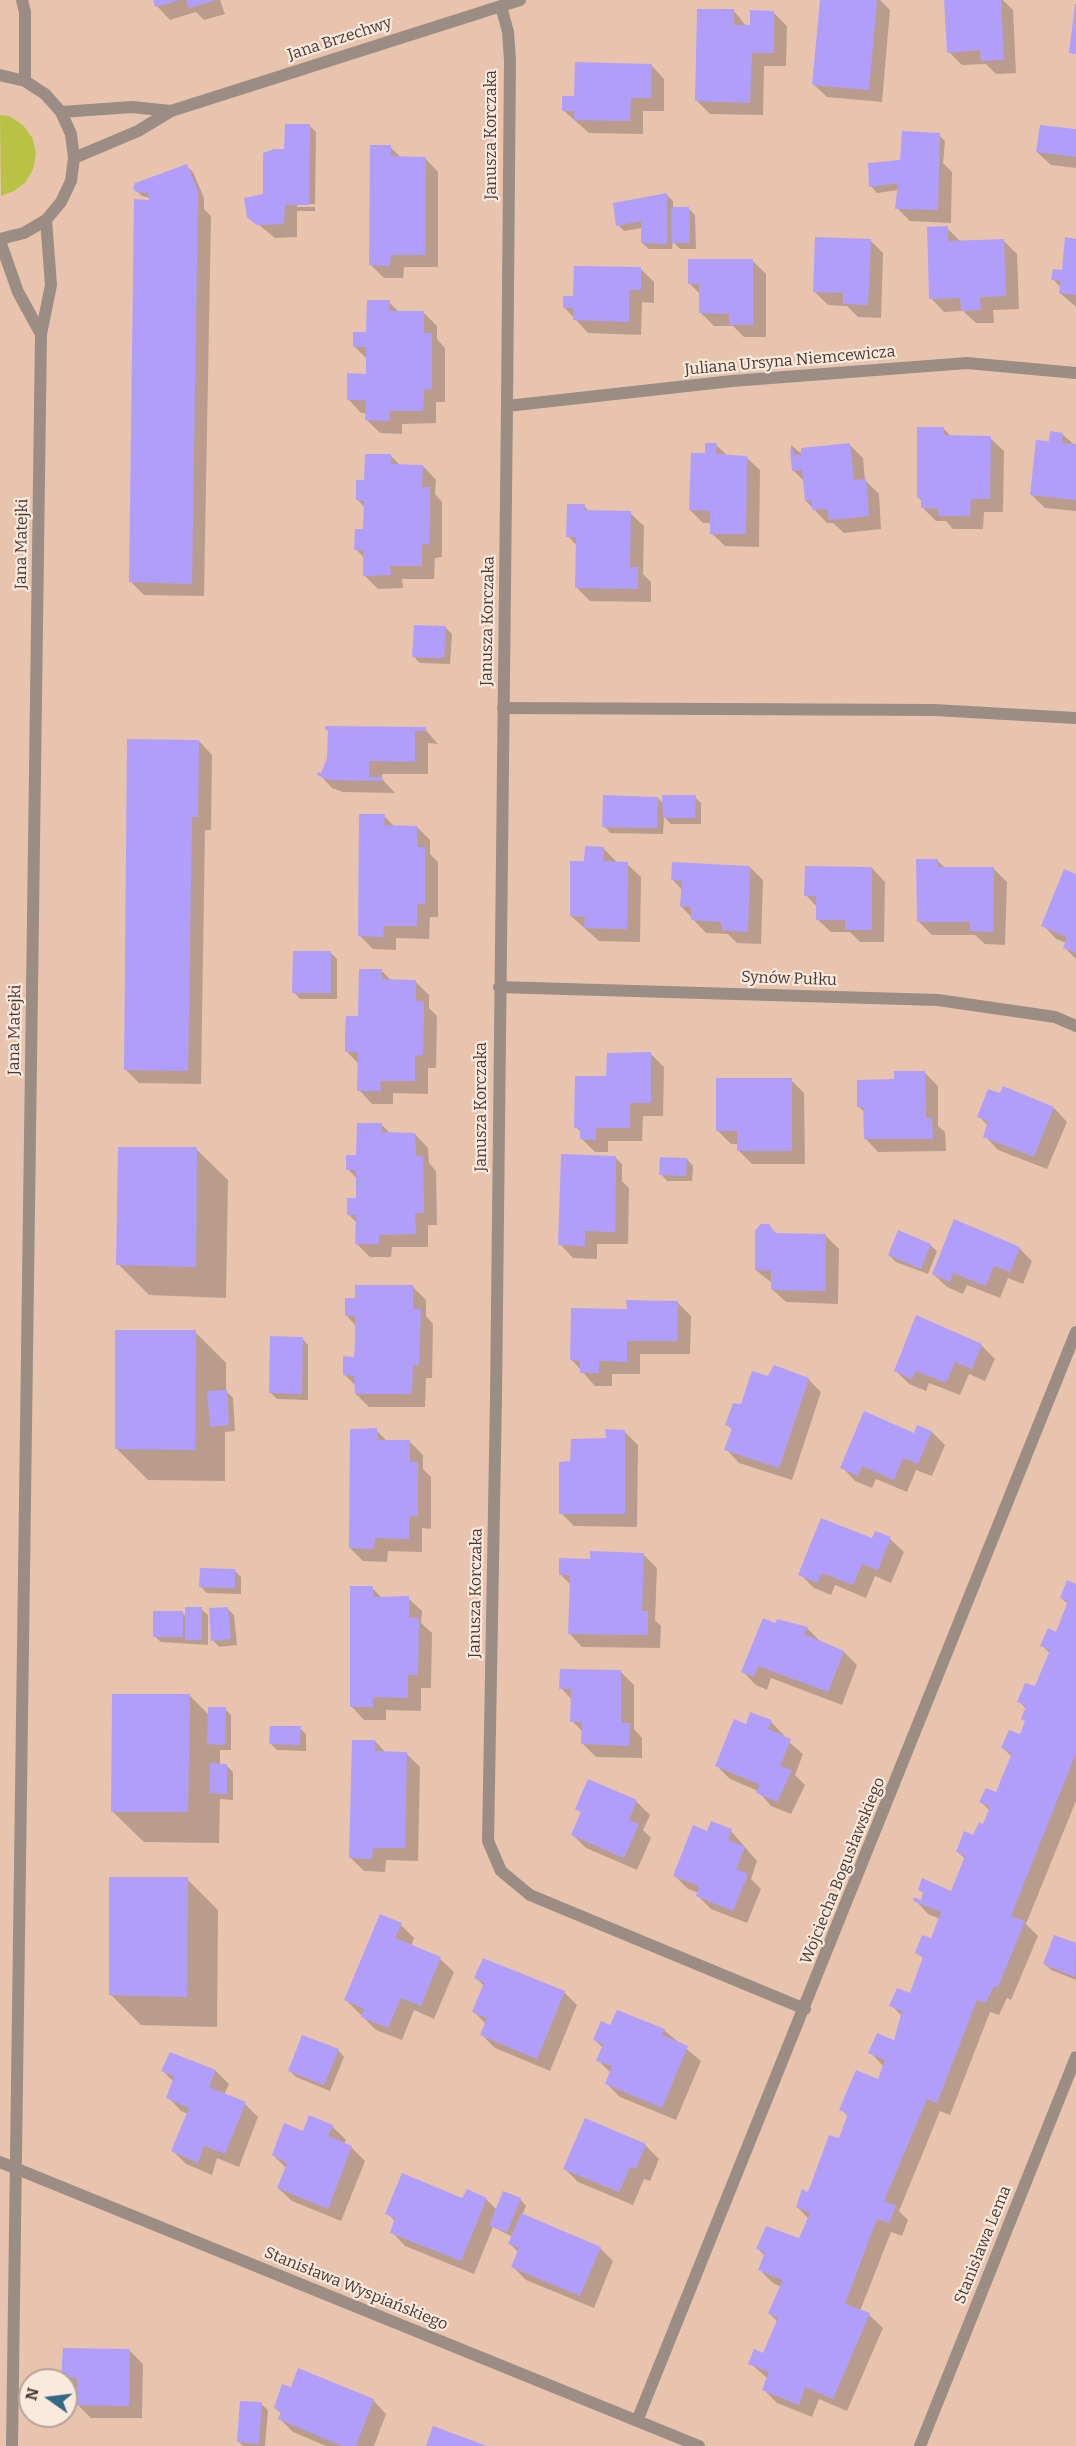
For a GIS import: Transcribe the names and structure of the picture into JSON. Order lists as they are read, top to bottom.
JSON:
{
  "streets": {
    "street": [
      "Jana Brzechwy",
      "Janusza Korczaka",
      "Juliana Ursyna Niemcewicza",
      "Jana Matejki",
      "Synów Pułku",
      "Wojciecha Bogusławskiego",
      "Stanisława Lema",
      "Stanisława Wyspiańskiego"
    ]
  },
  "crossings": [
    ["Jana Brzechwy", "Janusza Korczaka"],
    ["Janusza Korczaka", "Juliana Ursyna Niemcewicza"],
    ["Janusza Korczaka", "Synów Pułku"],
    ["Janusza Korczaka", "Wojciecha Bogusławskiego"],
    ["Jana Matejki", "Stanisława Wyspiańskiego"],
    ["Wojciecha Bogusławskiego", "Stanisława Wyspiańskiego"]
  ],
  "north": "left"
}
